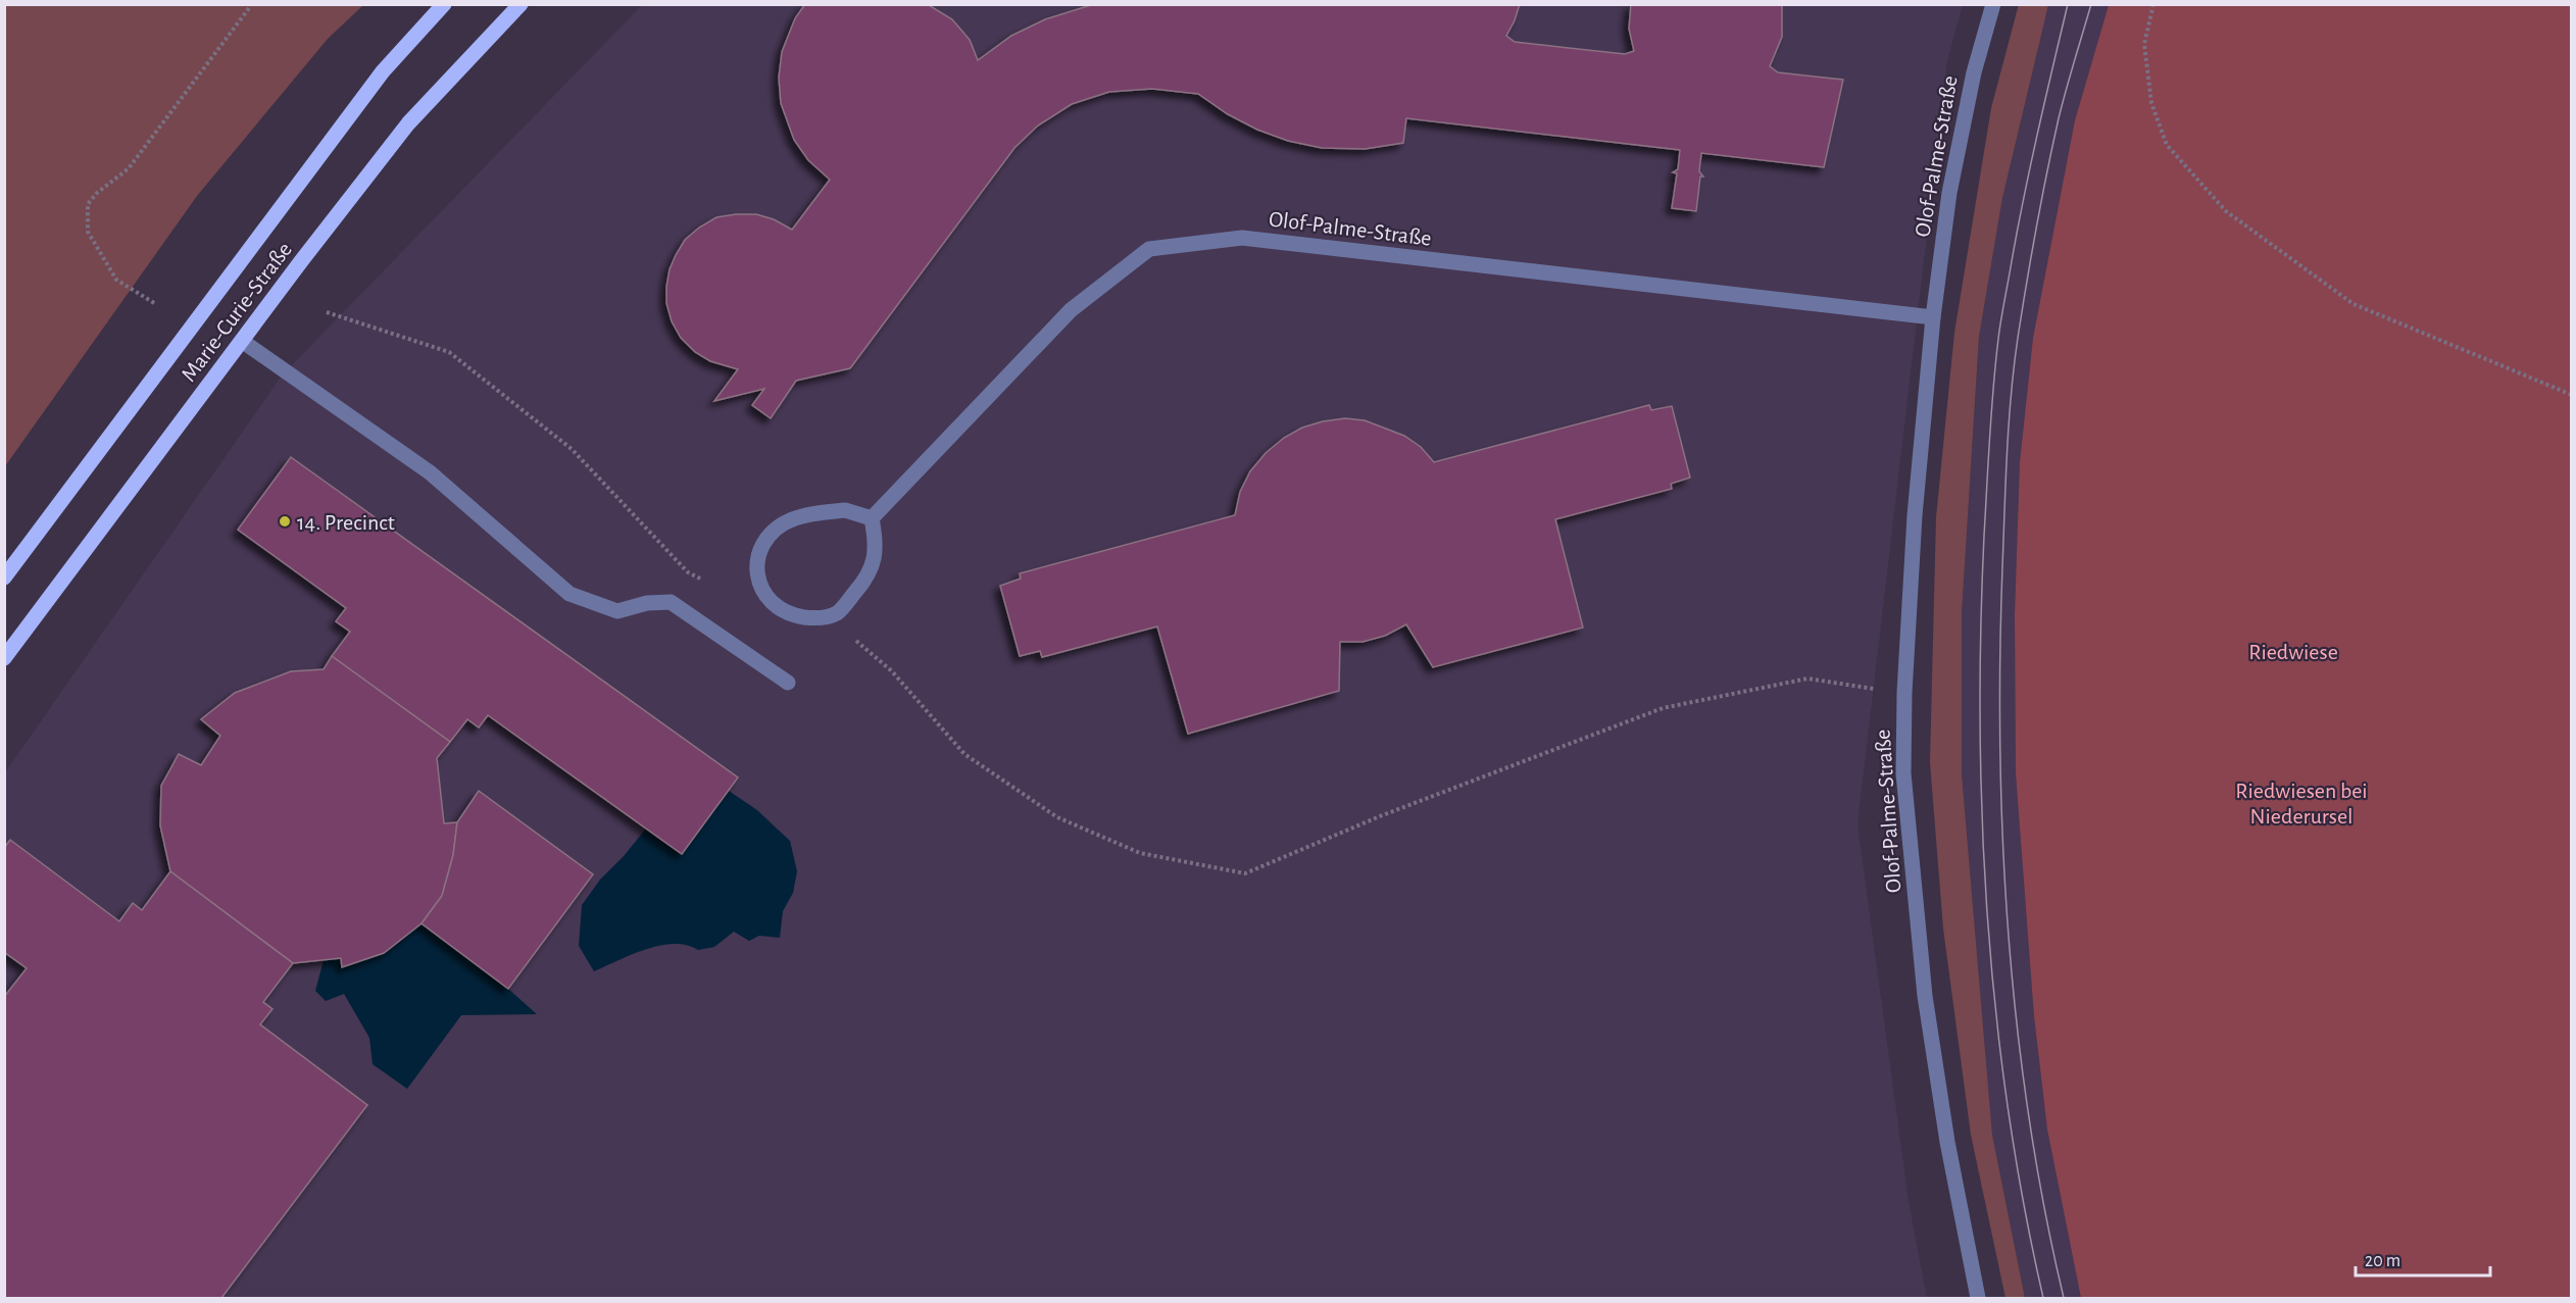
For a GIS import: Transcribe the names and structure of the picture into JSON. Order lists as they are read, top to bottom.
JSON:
{
  "streets": {
    "main road": ["Marie-Curie-Straße"],
    "street": ["Olof-Palme-Straße"]
  },
  "parks": ["Riedwiese", "Riedwiesen bei Niederursel"],
  "places": ["14. Precinct"],
  "scale_bar": "20 m"
}
